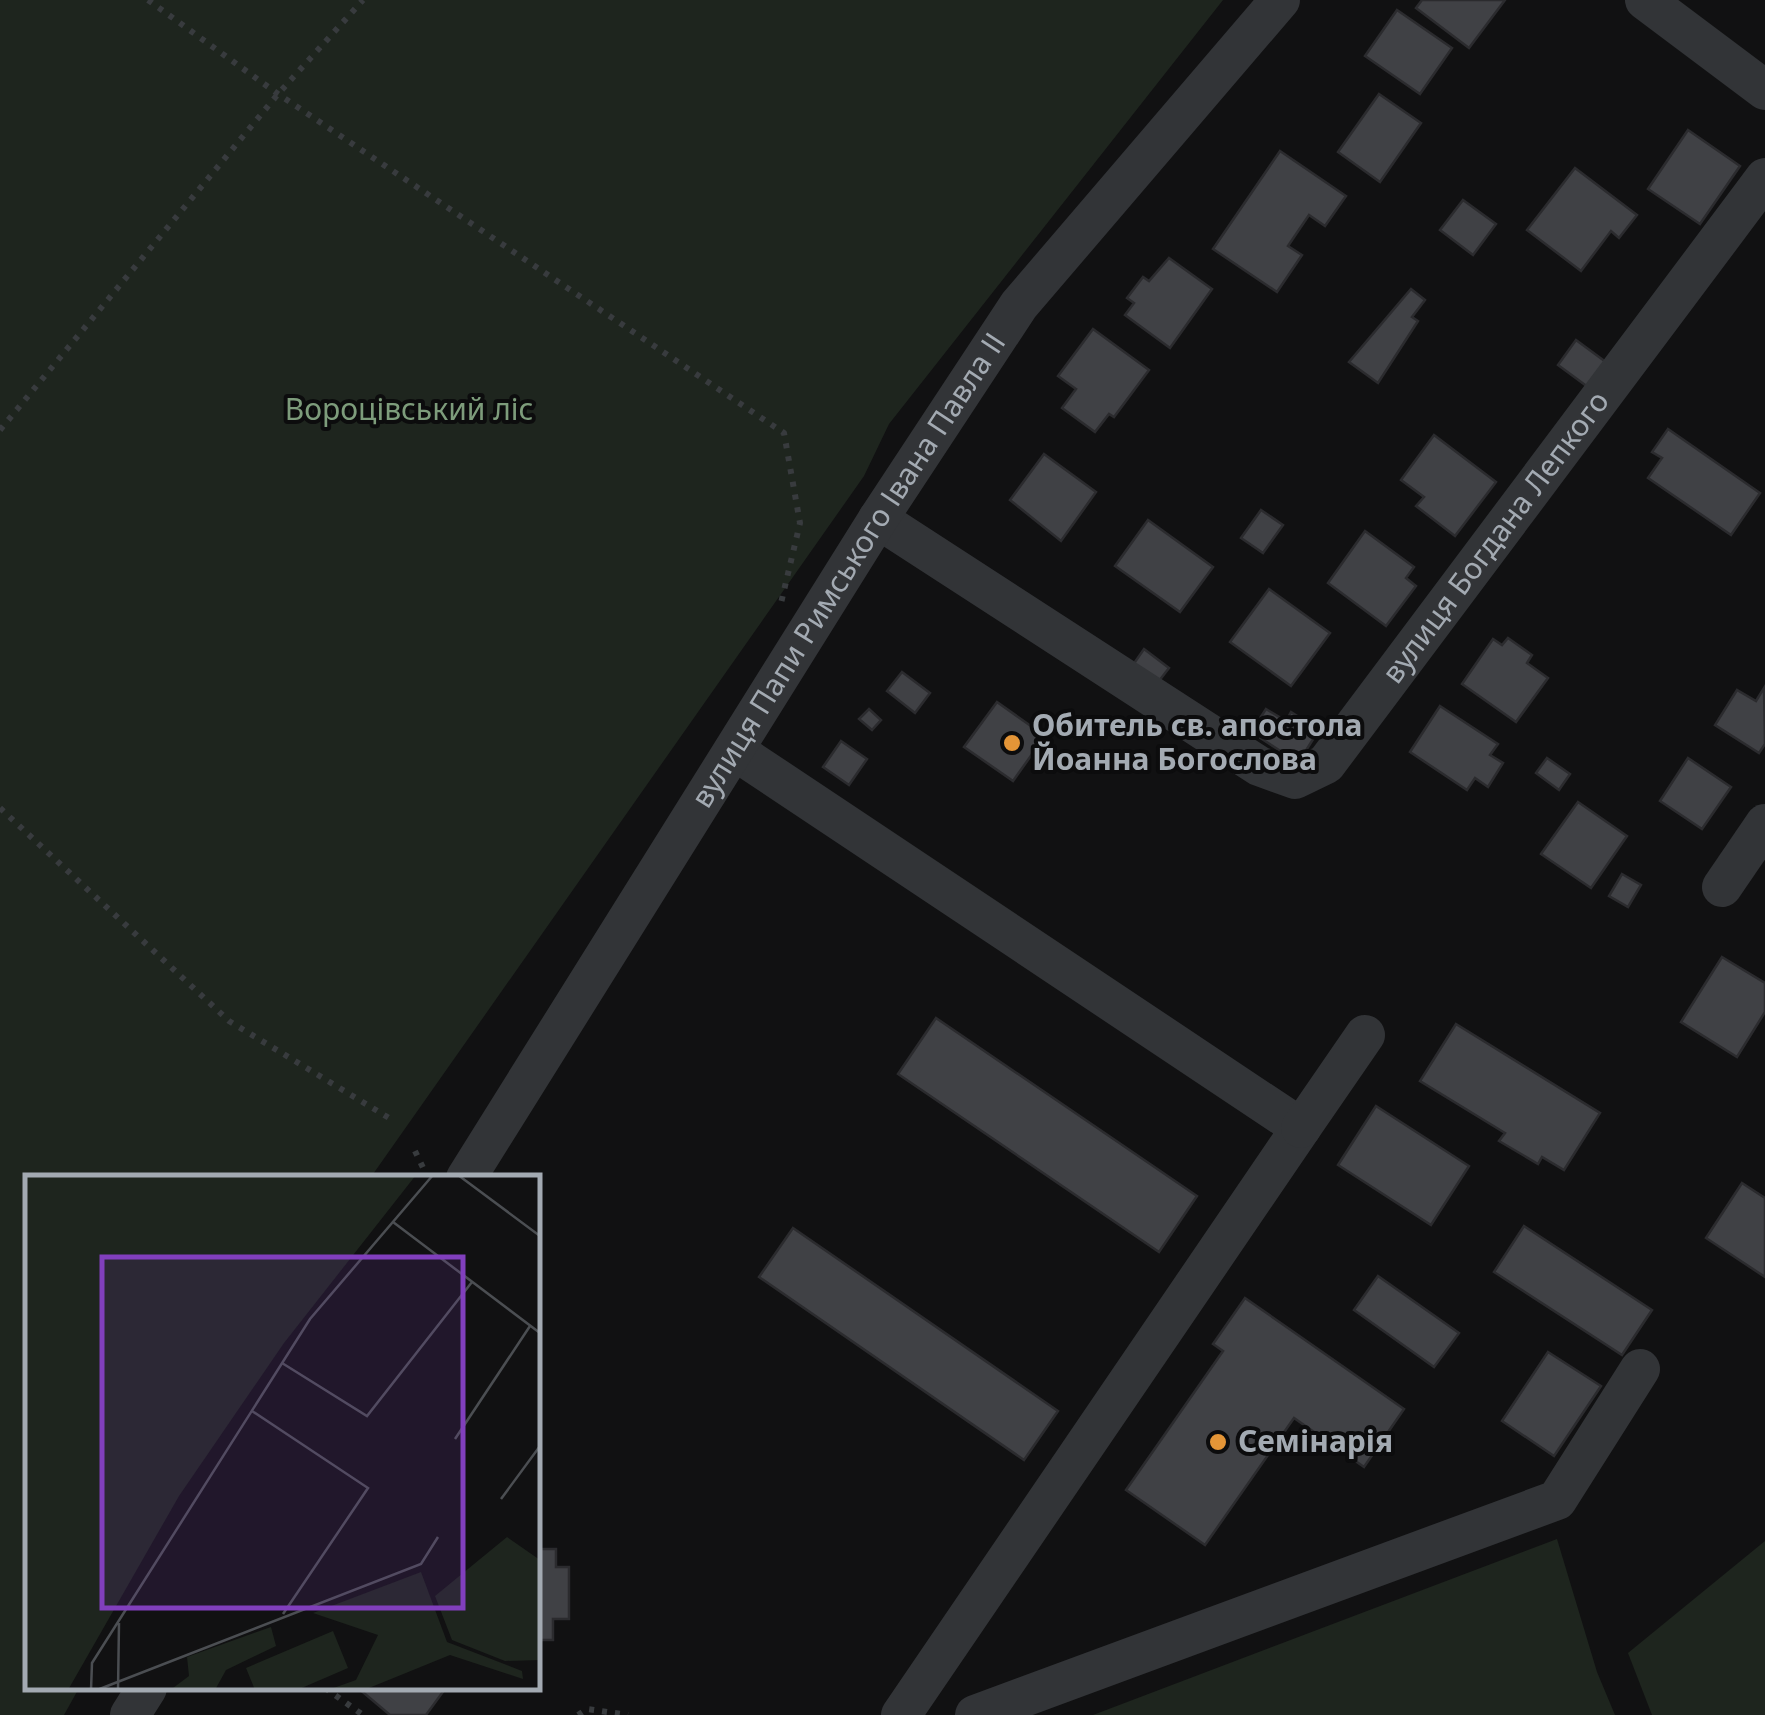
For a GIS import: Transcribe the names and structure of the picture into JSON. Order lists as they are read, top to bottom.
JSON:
{
  "streets": {
    "street": ["вулиця Богдана Лепкого", "вулиця Папи Римського Івана Павла ІІ"]
  },
  "crossings": [
    ["вулиця Богдана Лепкого", "вулиця Папи Римського Івана Павла ІІ"]
  ],
  "parks": ["Вороцівський ліс"],
  "places": ["Обитель св. апостола Йоанна Богослова", "Семінарія"]
}
